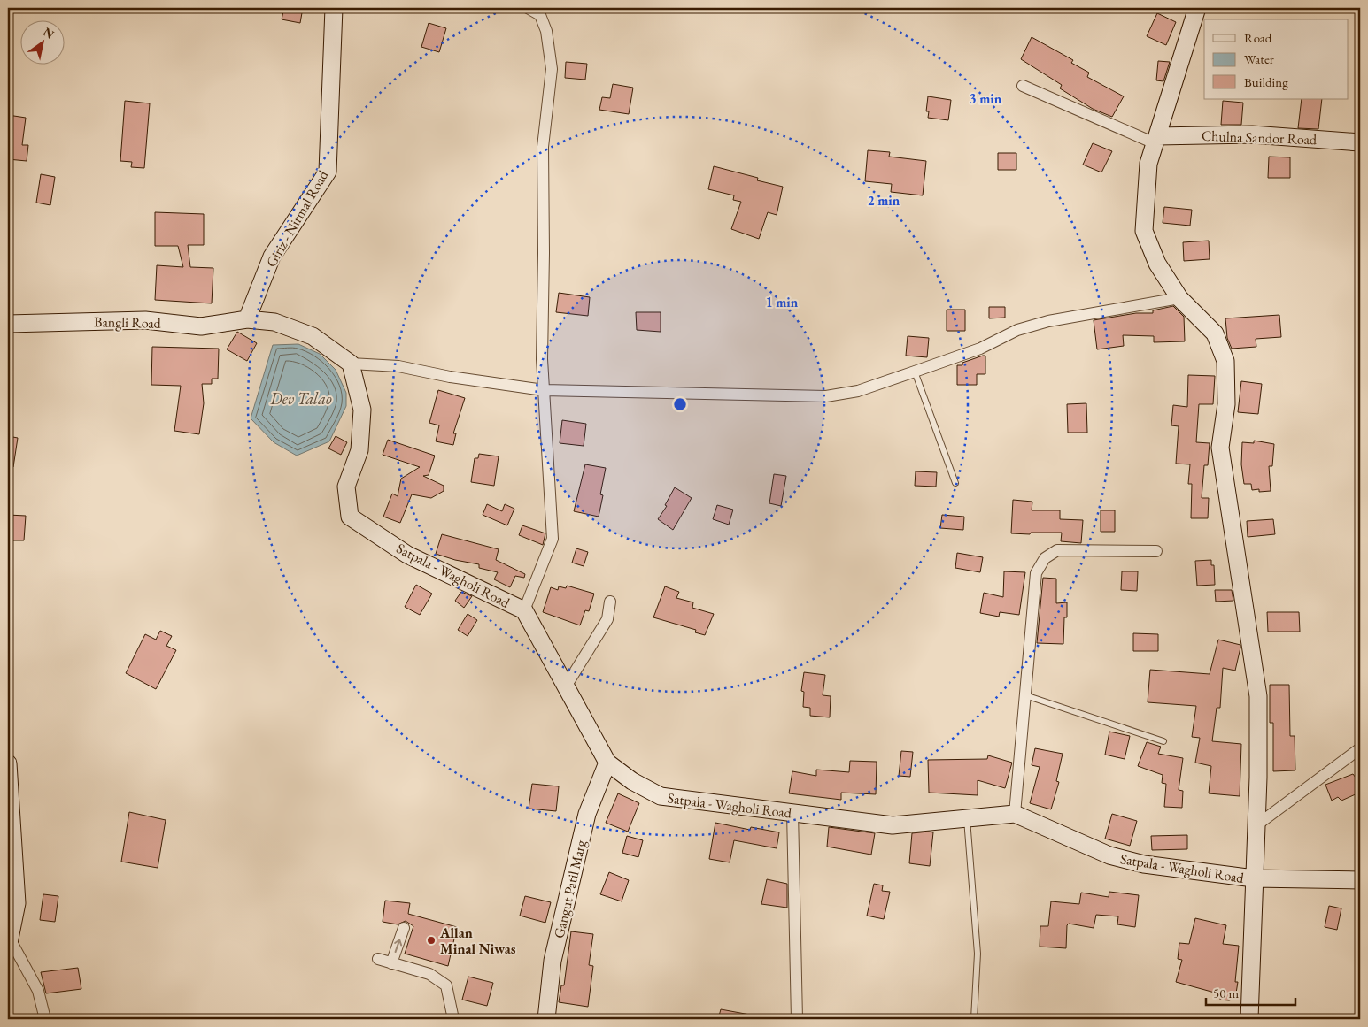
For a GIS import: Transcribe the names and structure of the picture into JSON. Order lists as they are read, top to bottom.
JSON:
{
  "streets": {
    "main road": [
      "Chulna Sandor Road",
      "Giriz - Nirmal Road",
      "Bangli Road",
      "Satpala - Wagholi Road",
      "Gangut Patil Marg"
    ]
  },
  "crossings": [
    ["Giriz - Nirmal Road", "Bangli Road"],
    ["Satpala - Wagholi Road", "Gangut Patil Marg"]
  ],
  "water": ["Dev Talao"],
  "places": ["Allan Minal Niwas"],
  "legend": ["Road", "Water", "Building"],
  "scale_bar": "50 m",
  "north": "top right",
  "rings": ["3 min", "2 min", "1 min"]
}
